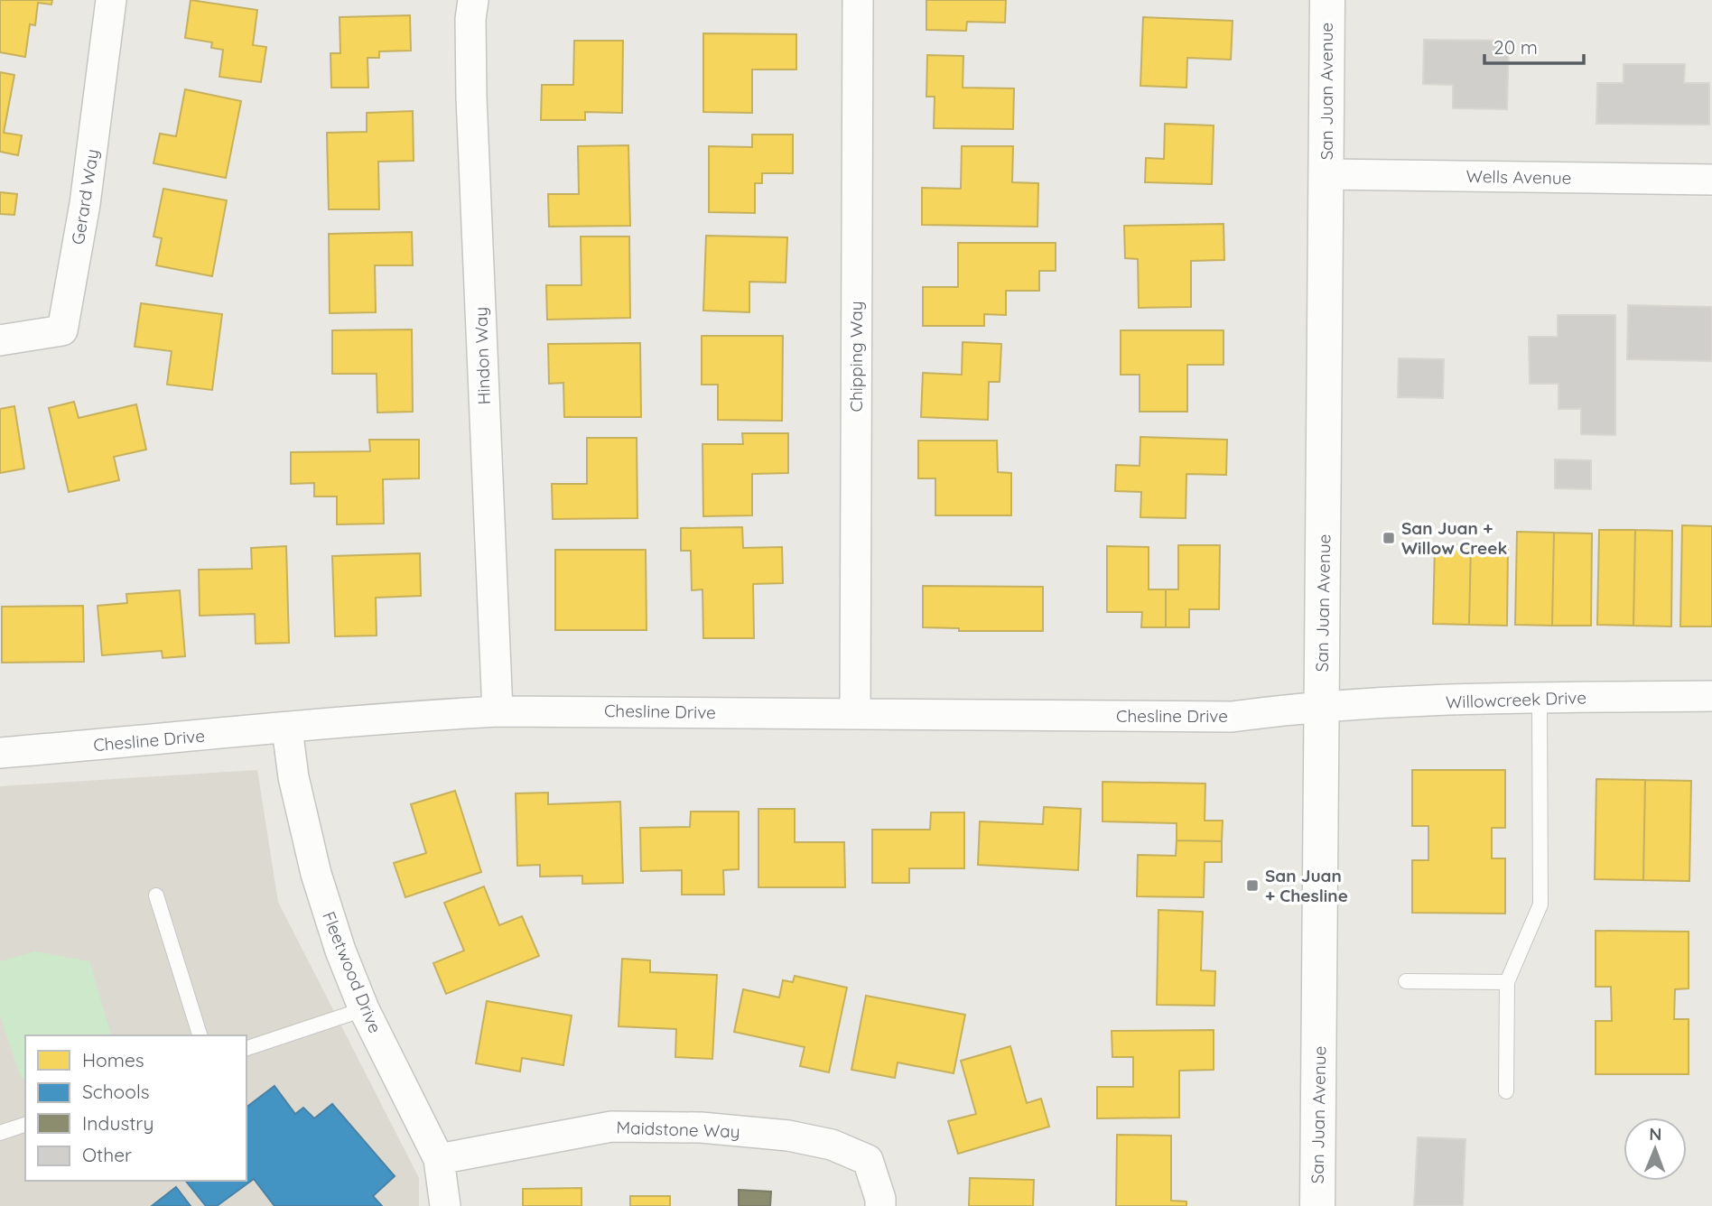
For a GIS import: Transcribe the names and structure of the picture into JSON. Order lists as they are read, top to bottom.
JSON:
{
  "streets": {
    "main road": ["San Juan Avenue"],
    "street": [
      "Wells Avenue",
      "Gerard Way",
      "Hindon Way",
      "Chipping Way",
      "Willowcreek Drive",
      "Chesline Drive",
      "Fleetwood Drive",
      "Maidstone Way"
    ]
  },
  "crossings": [
    ["San Juan Avenue", "Wells Avenue"],
    ["San Juan Avenue", "Willowcreek Drive"],
    ["San Juan Avenue", "Chesline Drive"],
    ["Hindon Way", "Chesline Drive"],
    ["Chipping Way", "Chesline Drive"],
    ["Willowcreek Drive", "Chesline Drive"],
    ["Chesline Drive", "Fleetwood Drive"],
    ["Fleetwood Drive", "Maidstone Way"]
  ],
  "places": {
    "transit": ["San Juan + Willow Creek", "San Juan + Chesline"]
  },
  "legend": [
    "Homes",
    "Schools",
    "Industry",
    "Other"
  ],
  "scale_bar": "20 m",
  "north": "top"
}
